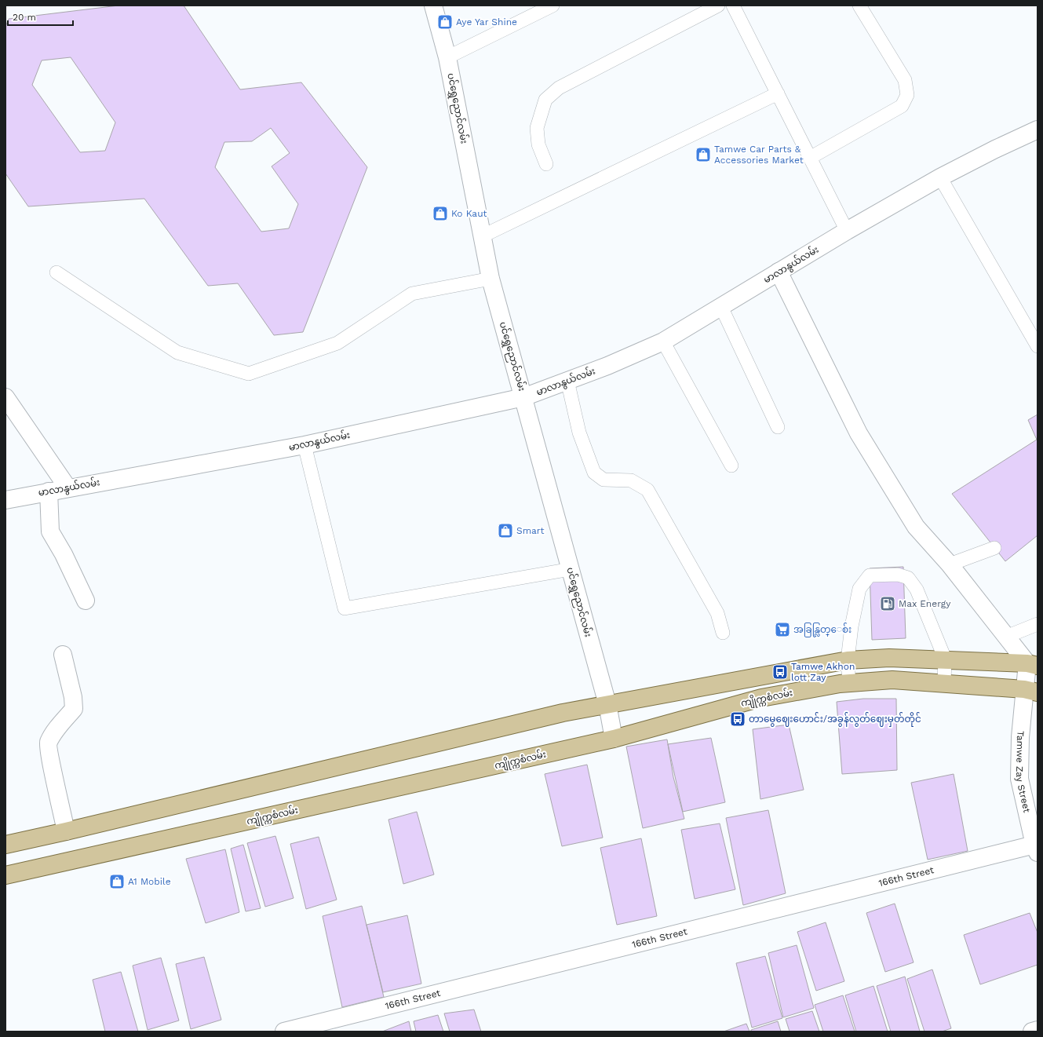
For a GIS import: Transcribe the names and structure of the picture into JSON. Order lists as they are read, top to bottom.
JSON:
{
  "streets": {
    "main road": ["ကျိုက္ကစံလမ်း"],
    "street": [
      "ပင်ရွှေညောင်လမ်း",
      "မာလာနွယ်လမ်း",
      "Tamwe Zay Street",
      "166th Street"
    ]
  },
  "crossings": [
    ["ပင်ရွှေညောင်လမ်း", "မာလာနွယ်လမ်း"],
    ["ပင်ရွှေညောင်လမ်း", "ကျိုက္ကစံလမ်း"],
    ["ကျိုက္ကစံလမ်း", "Tamwe Zay Street"],
    ["Tamwe Zay Street", "166th Street"]
  ],
  "places": {
    "shop": [
      "Aye Yar Shine",
      "Tamwe Car Parts & Accessories Market",
      "Ko Kaut",
      "Smart",
      "A1 Mobile"
    ],
    "fuel station": ["Max Energy"],
    "supermarket": ["အခြန္လြတ္ေစ်း"],
    "bus stop": ["Tamwe Akhon lott Zay", "တာမွေဈေးဟောင်း/အခွန်လွတ်ဈေးမှတ်တိုင်"]
  },
  "scale_bar": "20 m"
}
